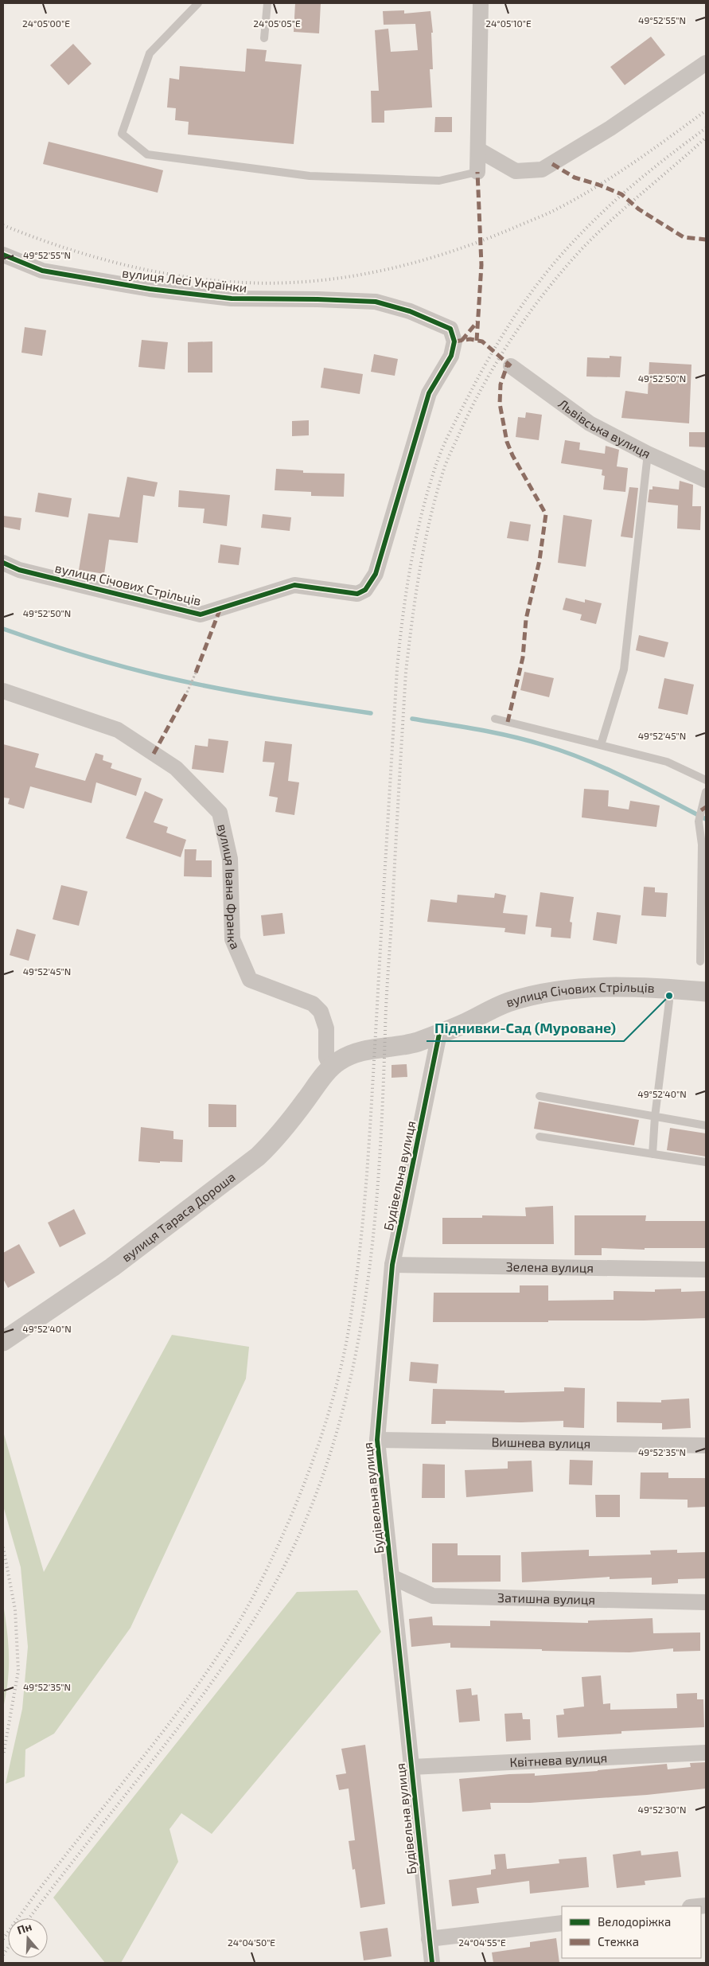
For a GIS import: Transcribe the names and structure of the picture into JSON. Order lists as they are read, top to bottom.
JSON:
{
  "streets": {
    "street": [
      "вулиця Лесі Українки",
      "Львівська вулиця",
      "вулиця Січових Стрільців",
      "вулиця Івана Франка",
      "Будівельна вулиця",
      "вулиця Тараса Дороша",
      "Зелена вулиця",
      "Вишнева вулиця",
      "Затишна вулиця",
      "Квітнева вулиця"
    ]
  },
  "crossings": [
    ["вулиця Лесі Українки", "вулиця Січових Стрільців"],
    ["вулиця Січових Стрільців", "вулиця Івана Франка"],
    ["вулиця Січових Стрільців", "Будівельна вулиця"],
    ["вулиця Січових Стрільців", "вулиця Тараса Дороша"],
    ["вулиця Івана Франка", "вулиця Тараса Дороша"],
    ["Будівельна вулиця", "Зелена вулиця"],
    ["Будівельна вулиця", "Вишнева вулиця"],
    ["Будівельна вулиця", "Затишна вулиця"],
    ["Будівельна вулиця", "Квітнева вулиця"]
  ],
  "places": ["Піднивки-Сад (Муроване)"],
  "legend": ["Велодоріжка", "Стежка"],
  "north": "top",
  "coordinates": [
    "49°52'55\"N",
    "24°05'00\"E",
    "24°05'05\"E",
    "24°05'10\"E",
    "49°52'50\"N",
    "49°52'45\"N",
    "49°52'40\"N",
    "49°52'35\"N",
    "49°52'30\"N",
    "24°04'50\"E",
    "24°04'55\"E"
  ]
}
